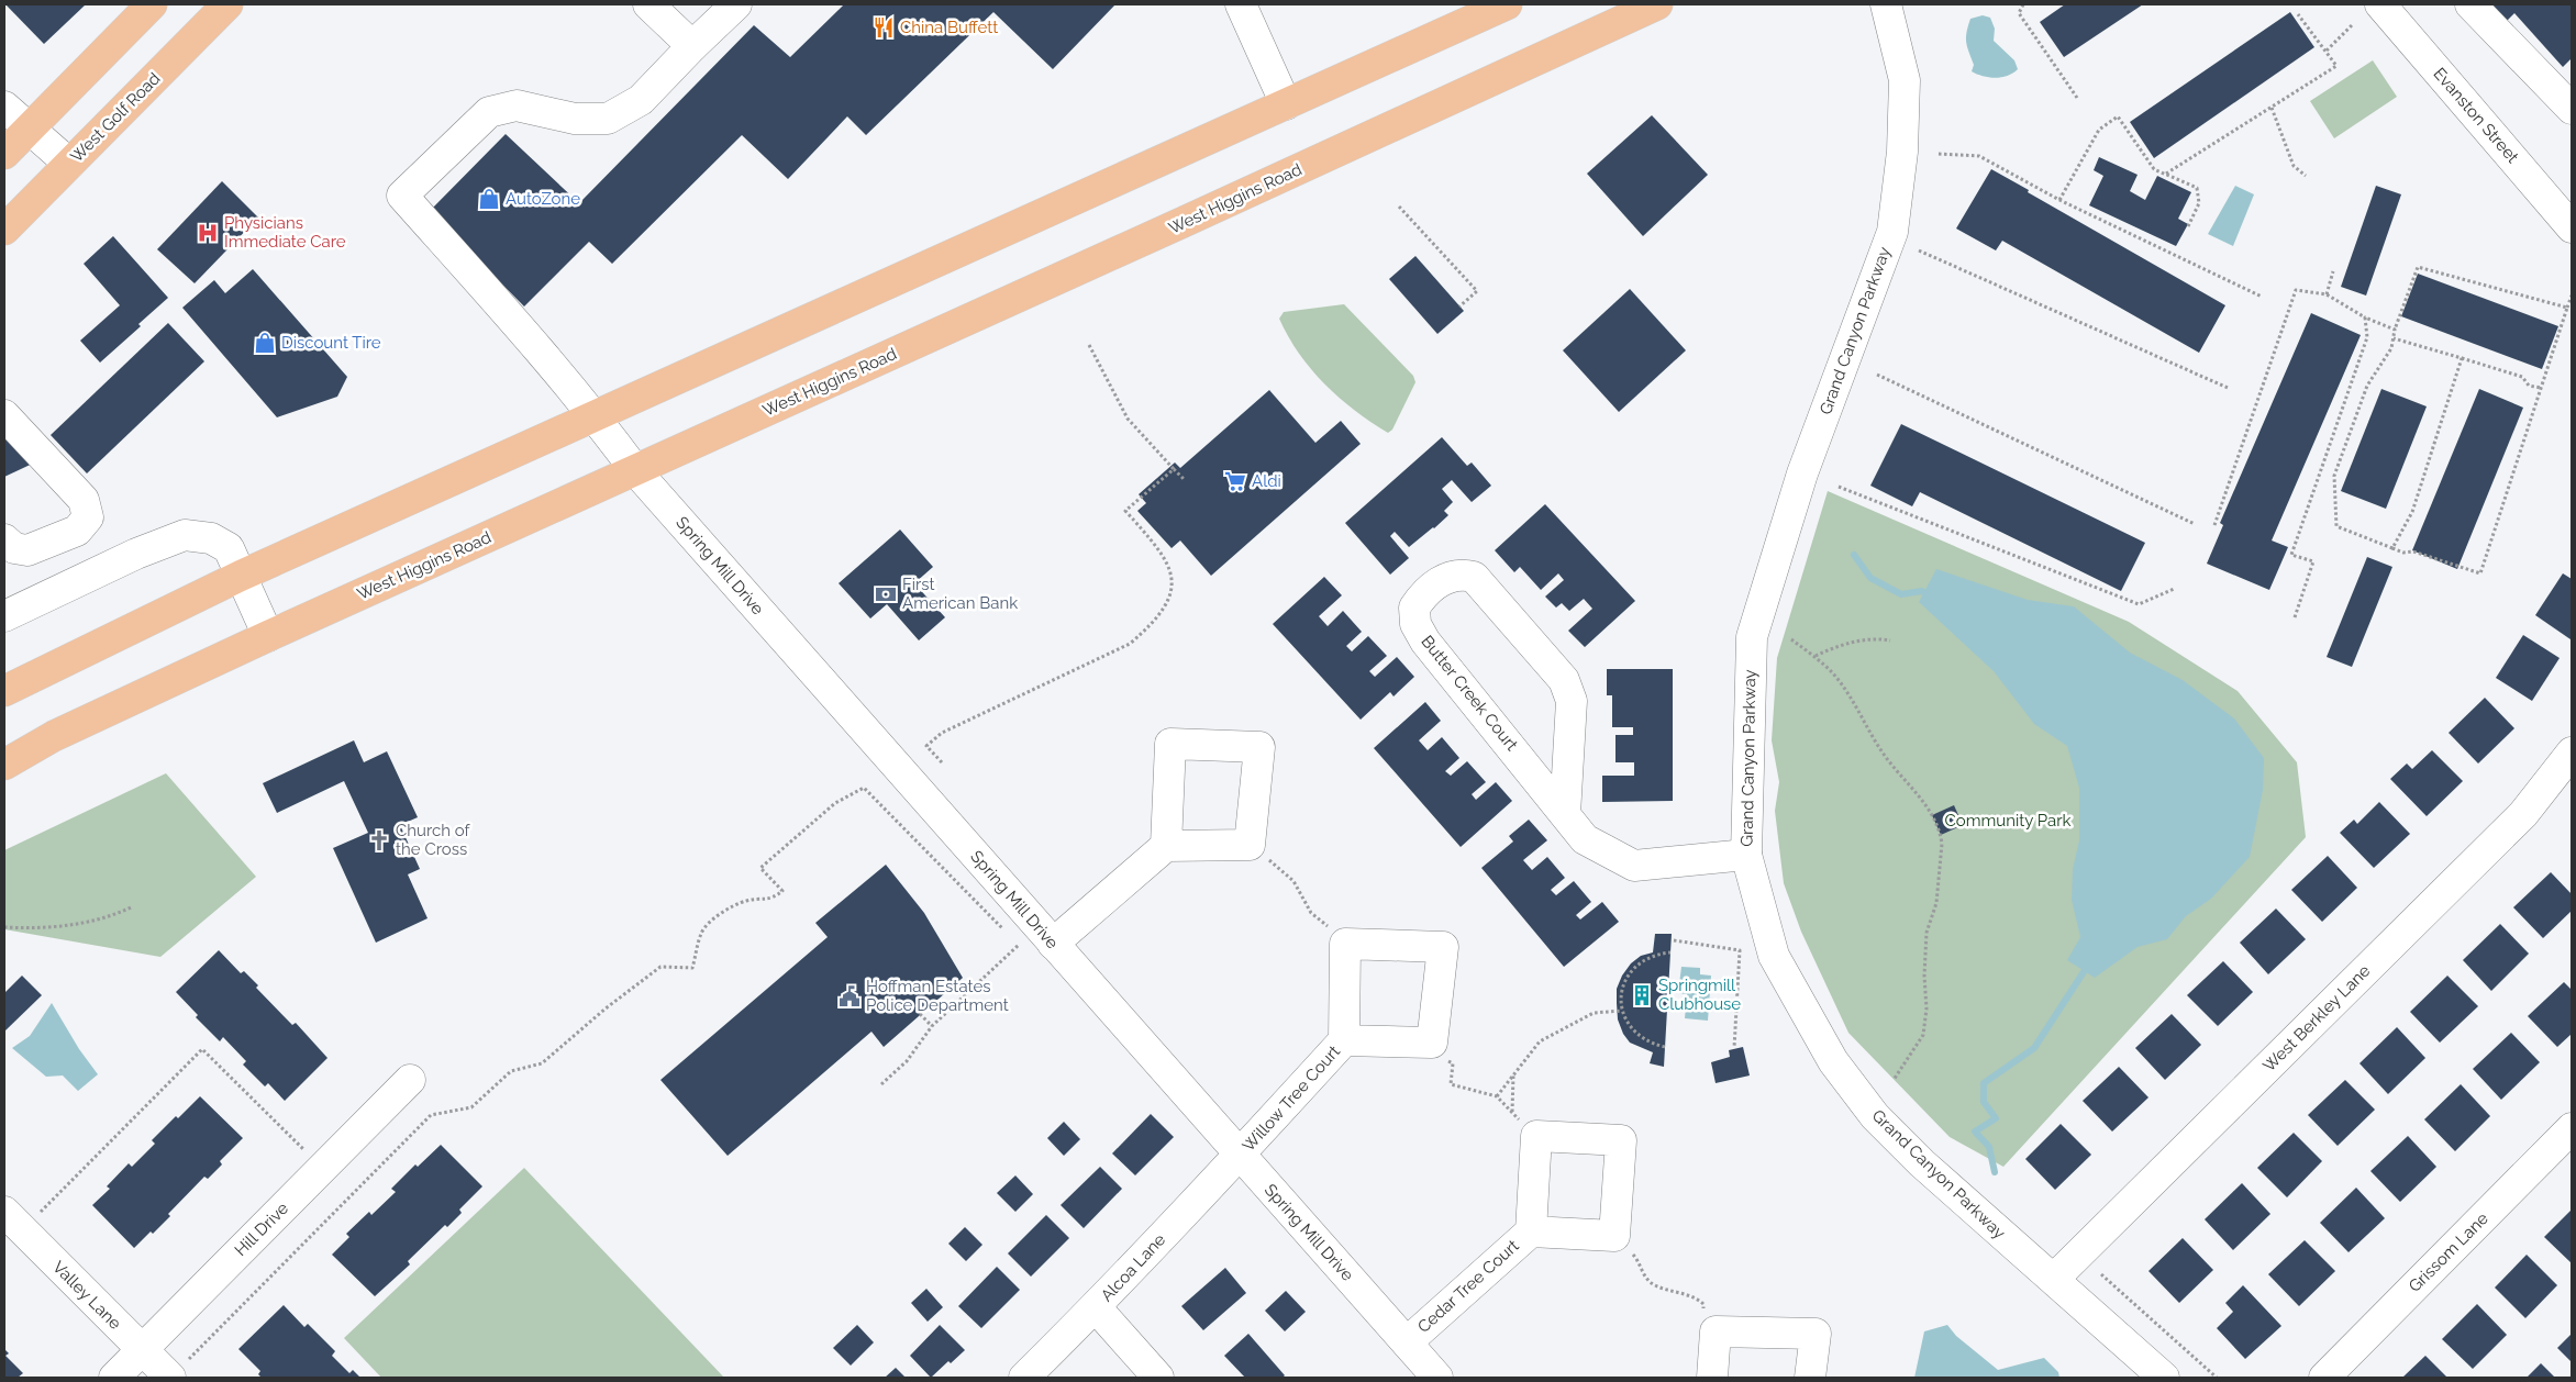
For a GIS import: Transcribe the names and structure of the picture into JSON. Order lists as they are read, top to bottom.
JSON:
{
  "streets": {
    "main road": ["West Golf Road", "West Higgins Road"],
    "street": [
      "Evanston Street",
      "Grand Canyon Parkway",
      "Spring Mill Drive",
      "Butter Creek Court",
      "West Berkley Lane",
      "Willow Tree Court",
      "Hill Drive",
      "Grissom Lane",
      "Alcoa Lane",
      "Cedar Tree Court",
      "Valley Lane"
    ]
  },
  "crossings": [
    ["West Higgins Road", "Spring Mill Drive"],
    ["Grand Canyon Parkway", "Butter Creek Court"],
    ["Grand Canyon Parkway", "West Berkley Lane"],
    ["Spring Mill Drive", "Willow Tree Court"],
    ["Spring Mill Drive", "Alcoa Lane"],
    ["Spring Mill Drive", "Cedar Tree Court"],
    ["Willow Tree Court", "Alcoa Lane"],
    ["Hill Drive", "Valley Lane"]
  ],
  "parks": ["Community Park"],
  "places": {
    "restaurant": ["China Buffett"],
    "shop": ["AutoZone", "Discount Tire"],
    "hospital": ["Physicians Immediate Care"],
    "supermarket": ["Aldi"],
    "bank": ["First American Bank"],
    "church": ["Church of the Cross"],
    "building": ["Springmill Clubhouse"],
    "public building": ["Hoffman Estates Police Department"]
  }
}
